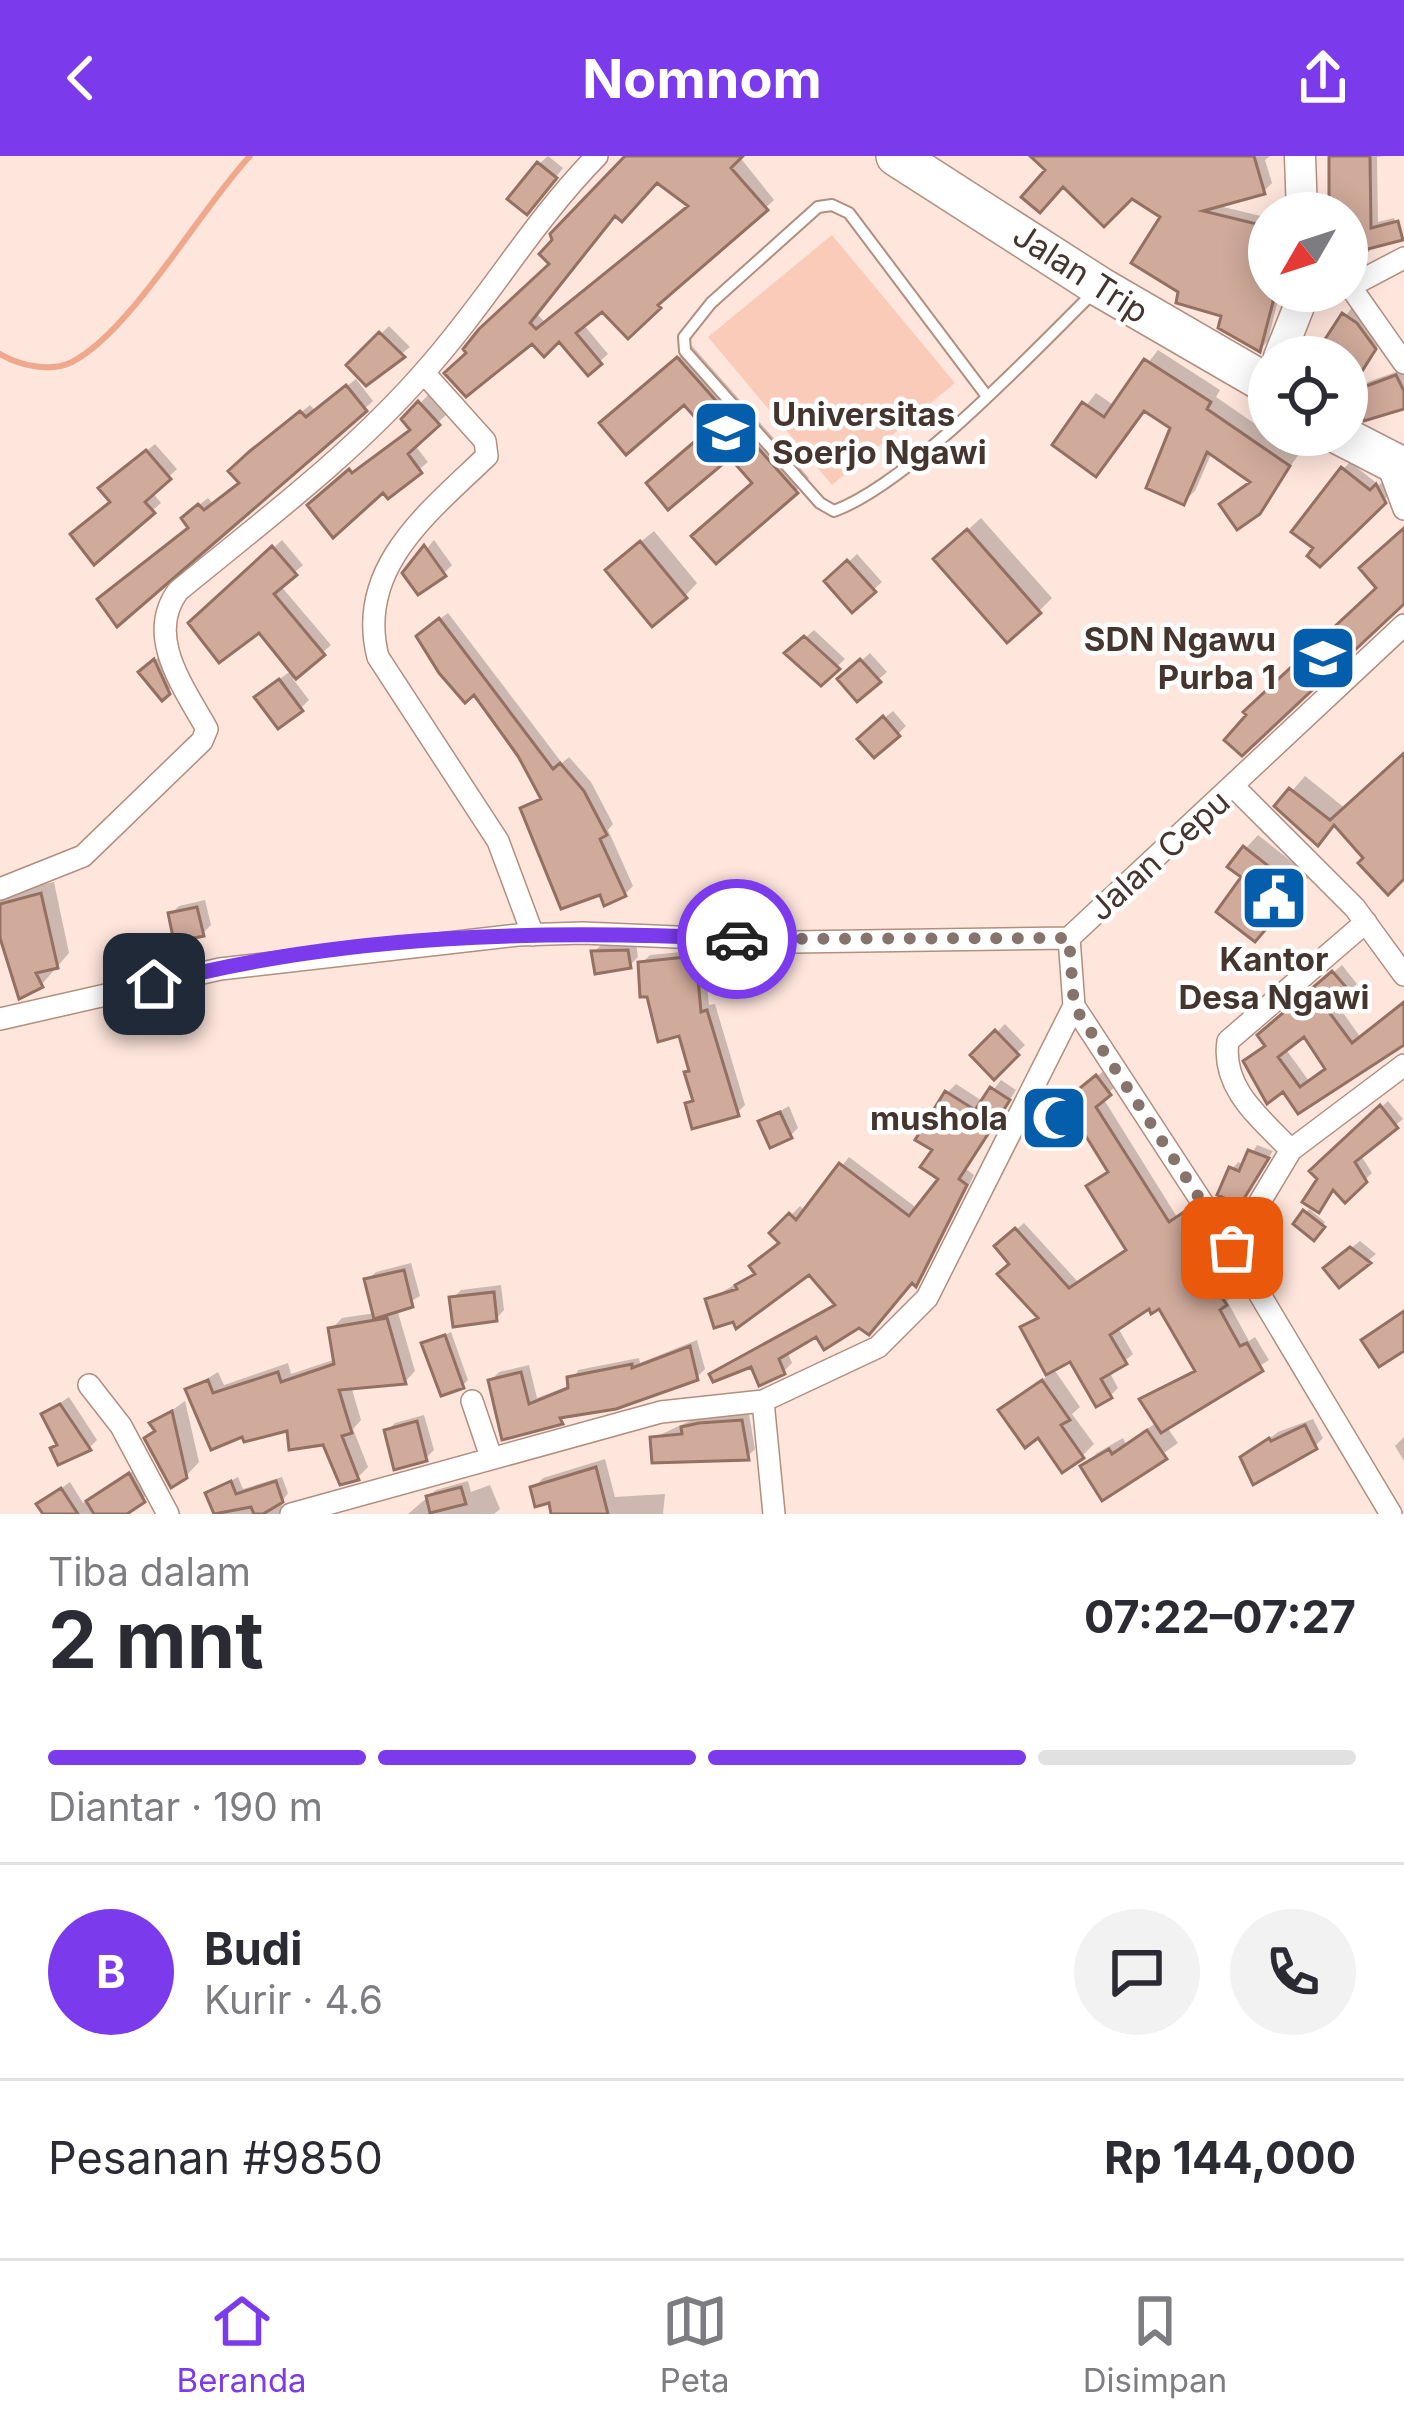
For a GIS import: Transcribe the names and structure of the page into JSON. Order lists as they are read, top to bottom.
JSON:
{
  "streets": {
    "highway": ["Jalan Trip"],
    "street": ["Jalan Cepu"]
  },
  "places": {
    "school or university": ["Universitas Soerjo Ngawi", "SDN Ngawu Purba 1"],
    "public building": ["Kantor Desa Ngawi"],
    "mosque": ["mushola"]
  },
  "north": "bottom left",
  "page": {
    "header": "Nomnom",
    "heading": ["2 mnt", "Tiba dalam", "07:22–07:27"],
    "panel": [
      "Budi",
      "Kurir · 4.6",
      "Pesanan #9850",
      "Rp 144,000"
    ],
    "bar": "Diantar · 190 m",
    "round": "B",
    "tabs": ["Beranda", "Peta", "Disimpan"]
  }
}
